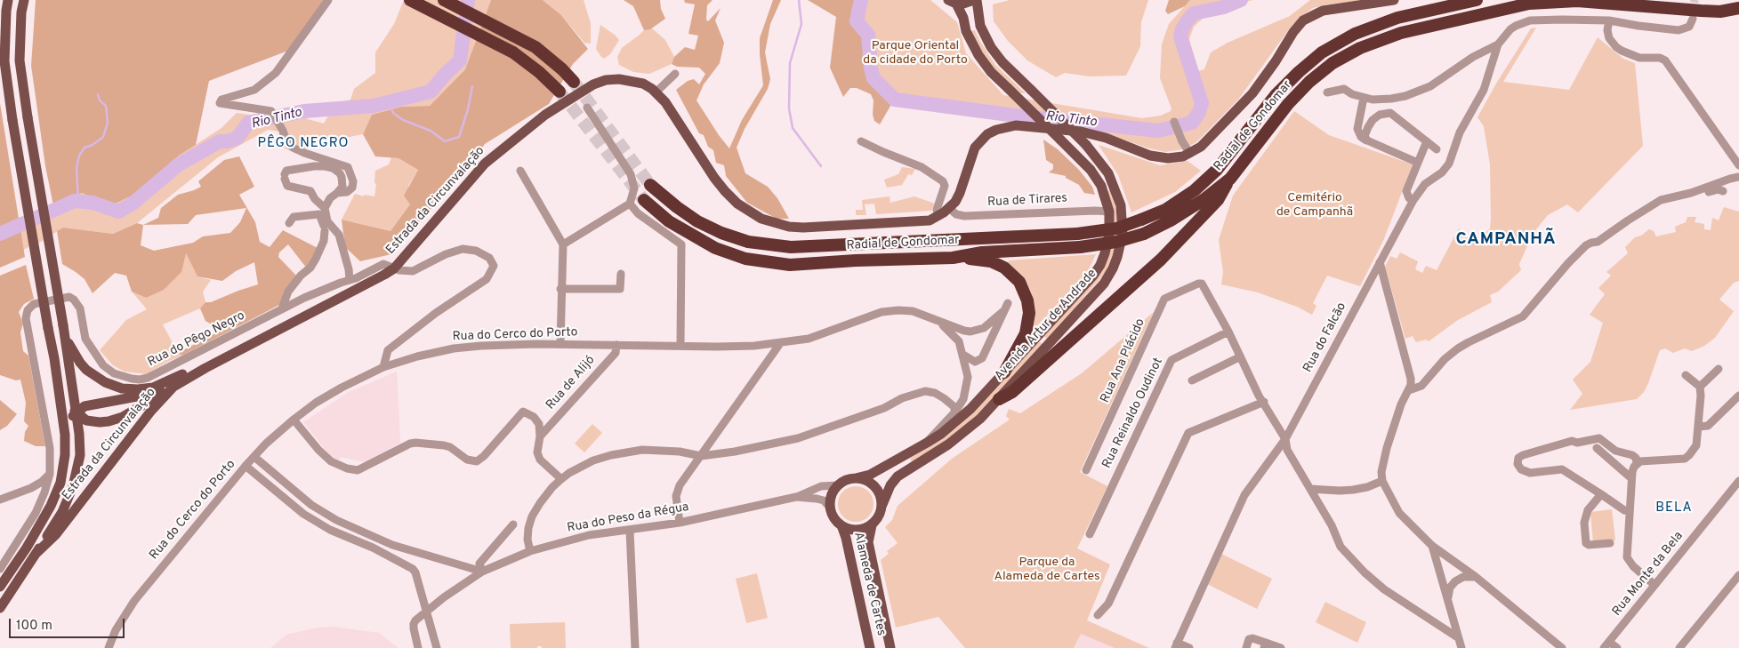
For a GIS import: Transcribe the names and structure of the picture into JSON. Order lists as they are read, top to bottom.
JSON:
{
  "streets": {
    "highway": ["Radial de Gondomar"],
    "main road": ["Estrada da Circunvalação", "Avenida Artur de Andrade", "Alameda de Cartes"],
    "street": [
      "Rua de Tirares",
      "Rua do Cerco do Porto",
      "Rua do Falcão",
      "Rua do Pêgo Negro",
      "Rua Ana Plácido",
      "Rua de Alijó",
      "Rua Reinaldo Oudinot",
      "Rua do Peso da Régua",
      "Rua Monte da Bela"
    ]
  },
  "crossings": [
    ["Estrada da Circunvalação", "Rua de Tirares"],
    ["Estrada da Circunvalação", "Rua do Pêgo Negro"],
    ["Rua de Tirares", "Avenida Artur de Andrade"],
    ["Avenida Artur de Andrade", "Rua do Peso da Régua"],
    ["Avenida Artur de Andrade", "Alameda de Cartes"],
    ["Rua do Cerco do Porto", "Rua do Pêgo Negro"],
    ["Rua do Cerco do Porto", "Rua de Alijó"],
    ["Rua Ana Plácido", "Rua Reinaldo Oudinot"],
    ["Rua do Peso da Régua", "Alameda de Cartes"]
  ],
  "districts": ["PÊGO NEGRO", "CAMPANHÃ", "BELA"],
  "water": ["Rio Tinto"],
  "parks": ["Parque Oriental da cidade do Porto", "Cemitério de Campanhã", "Parque da Alameda de Cartes"],
  "scale_bar": "100 m"
}
